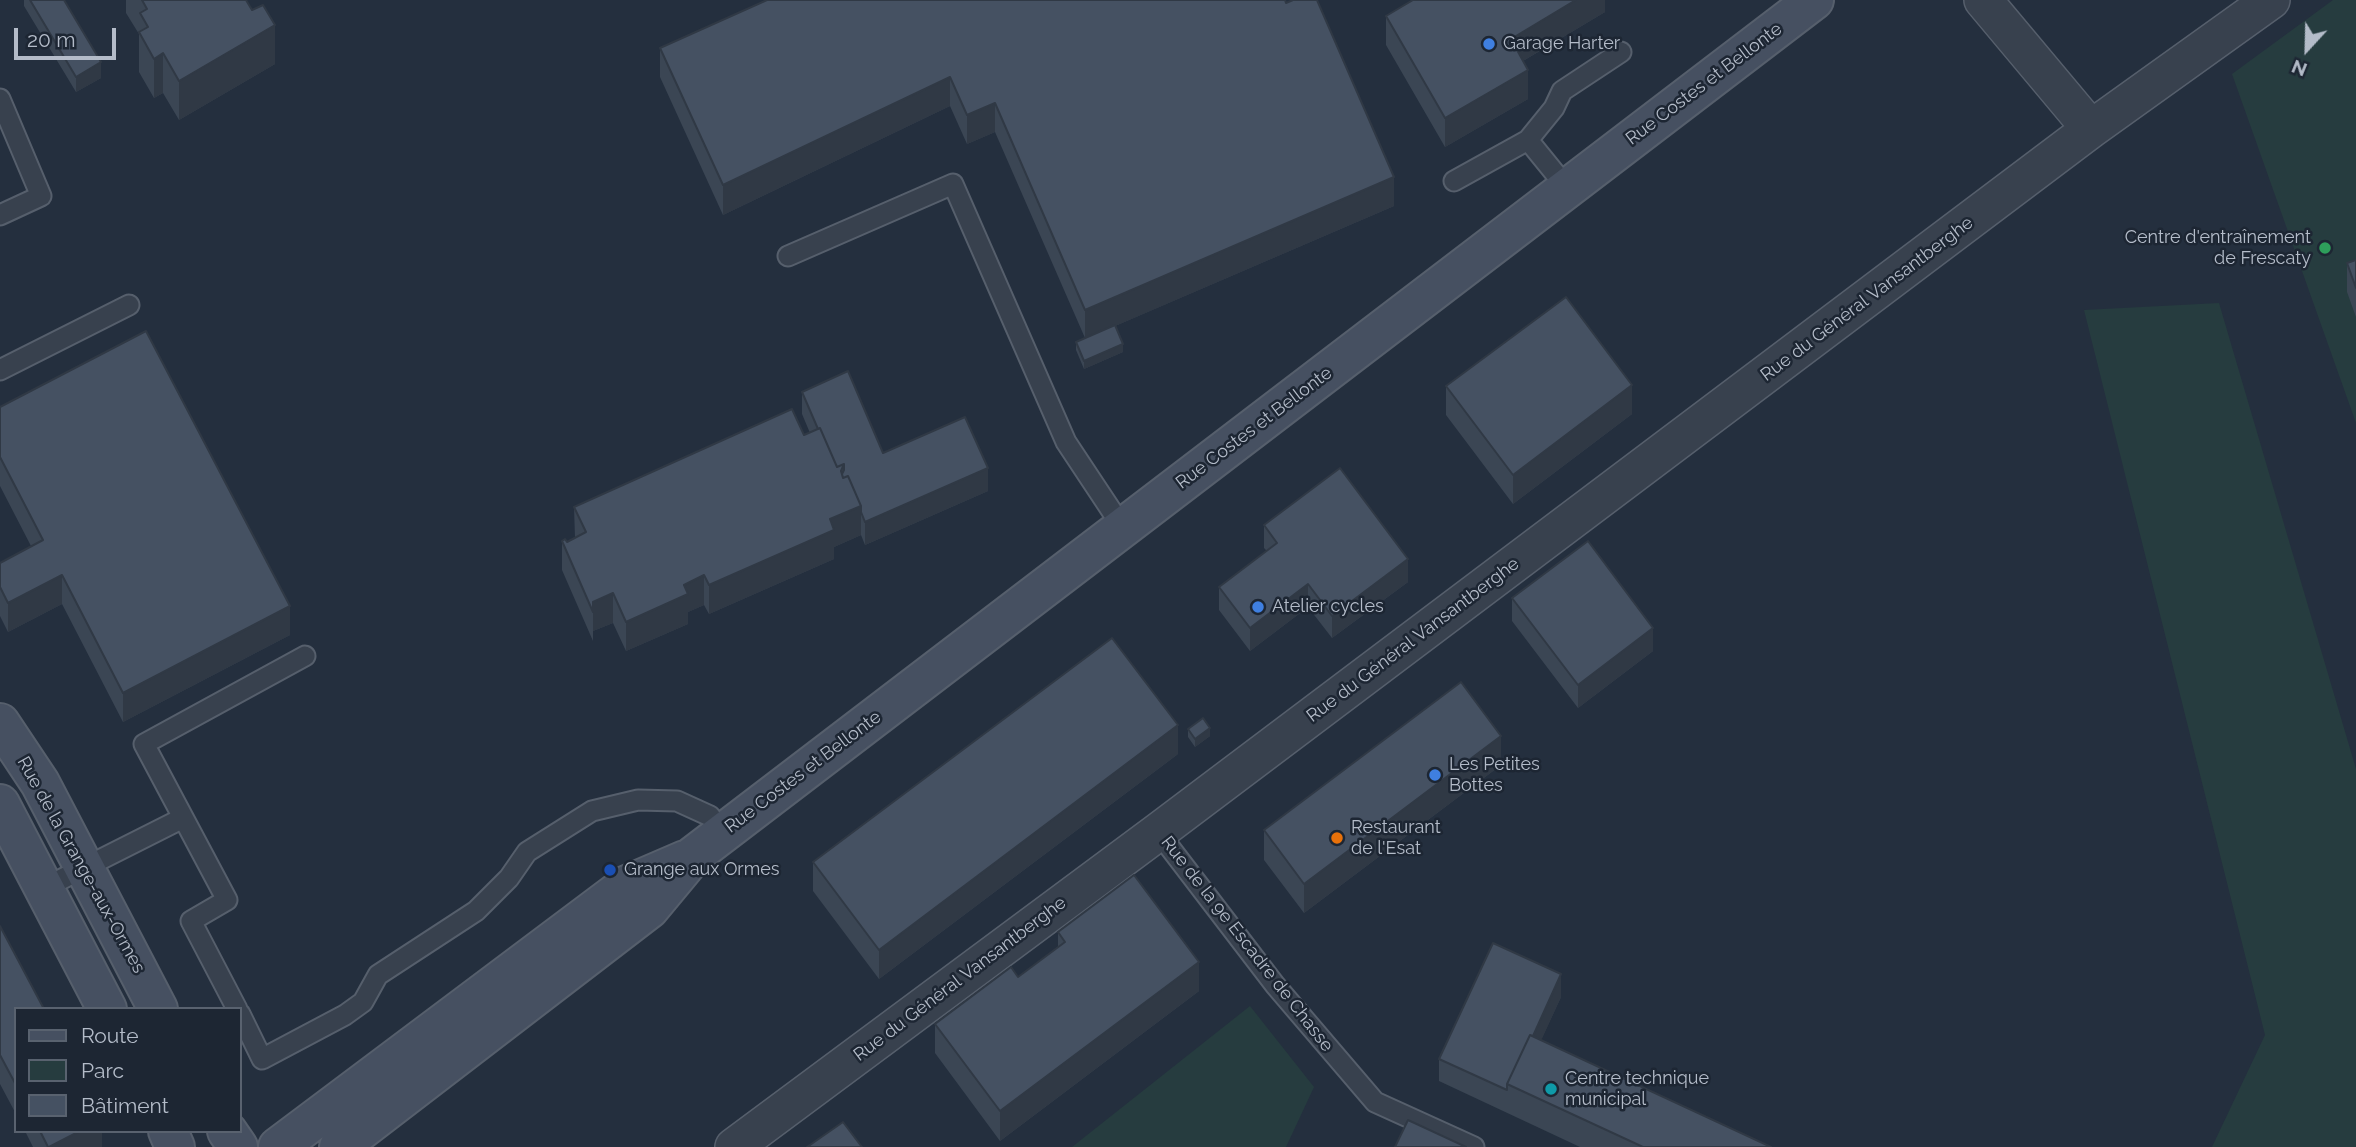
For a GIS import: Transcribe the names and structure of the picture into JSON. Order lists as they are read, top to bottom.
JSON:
{
  "streets": {
    "main road": ["Rue Costes et Bellonte", "Rue de la Grange-aux-Ormes"],
    "street": ["Rue du Général Vansantberghe"],
    "lane": ["Rue de la 9e Escadre de Chasse"]
  },
  "crossings": [
    ["Rue du Général Vansantberghe", "Rue de la 9e Escadre de Chasse"]
  ],
  "places": [
    "Garage Harter",
    "Centre d'entraînement de Frescaty",
    "Atelier cycles",
    "Les Petites Bottes",
    "Restaurant de l'Esat",
    "Grange aux Ormes",
    "Centre technique municipal"
  ],
  "legend": ["Route", "Parc", "Bâtiment"],
  "scale_bar": "20 m",
  "north": "bottom"
}
